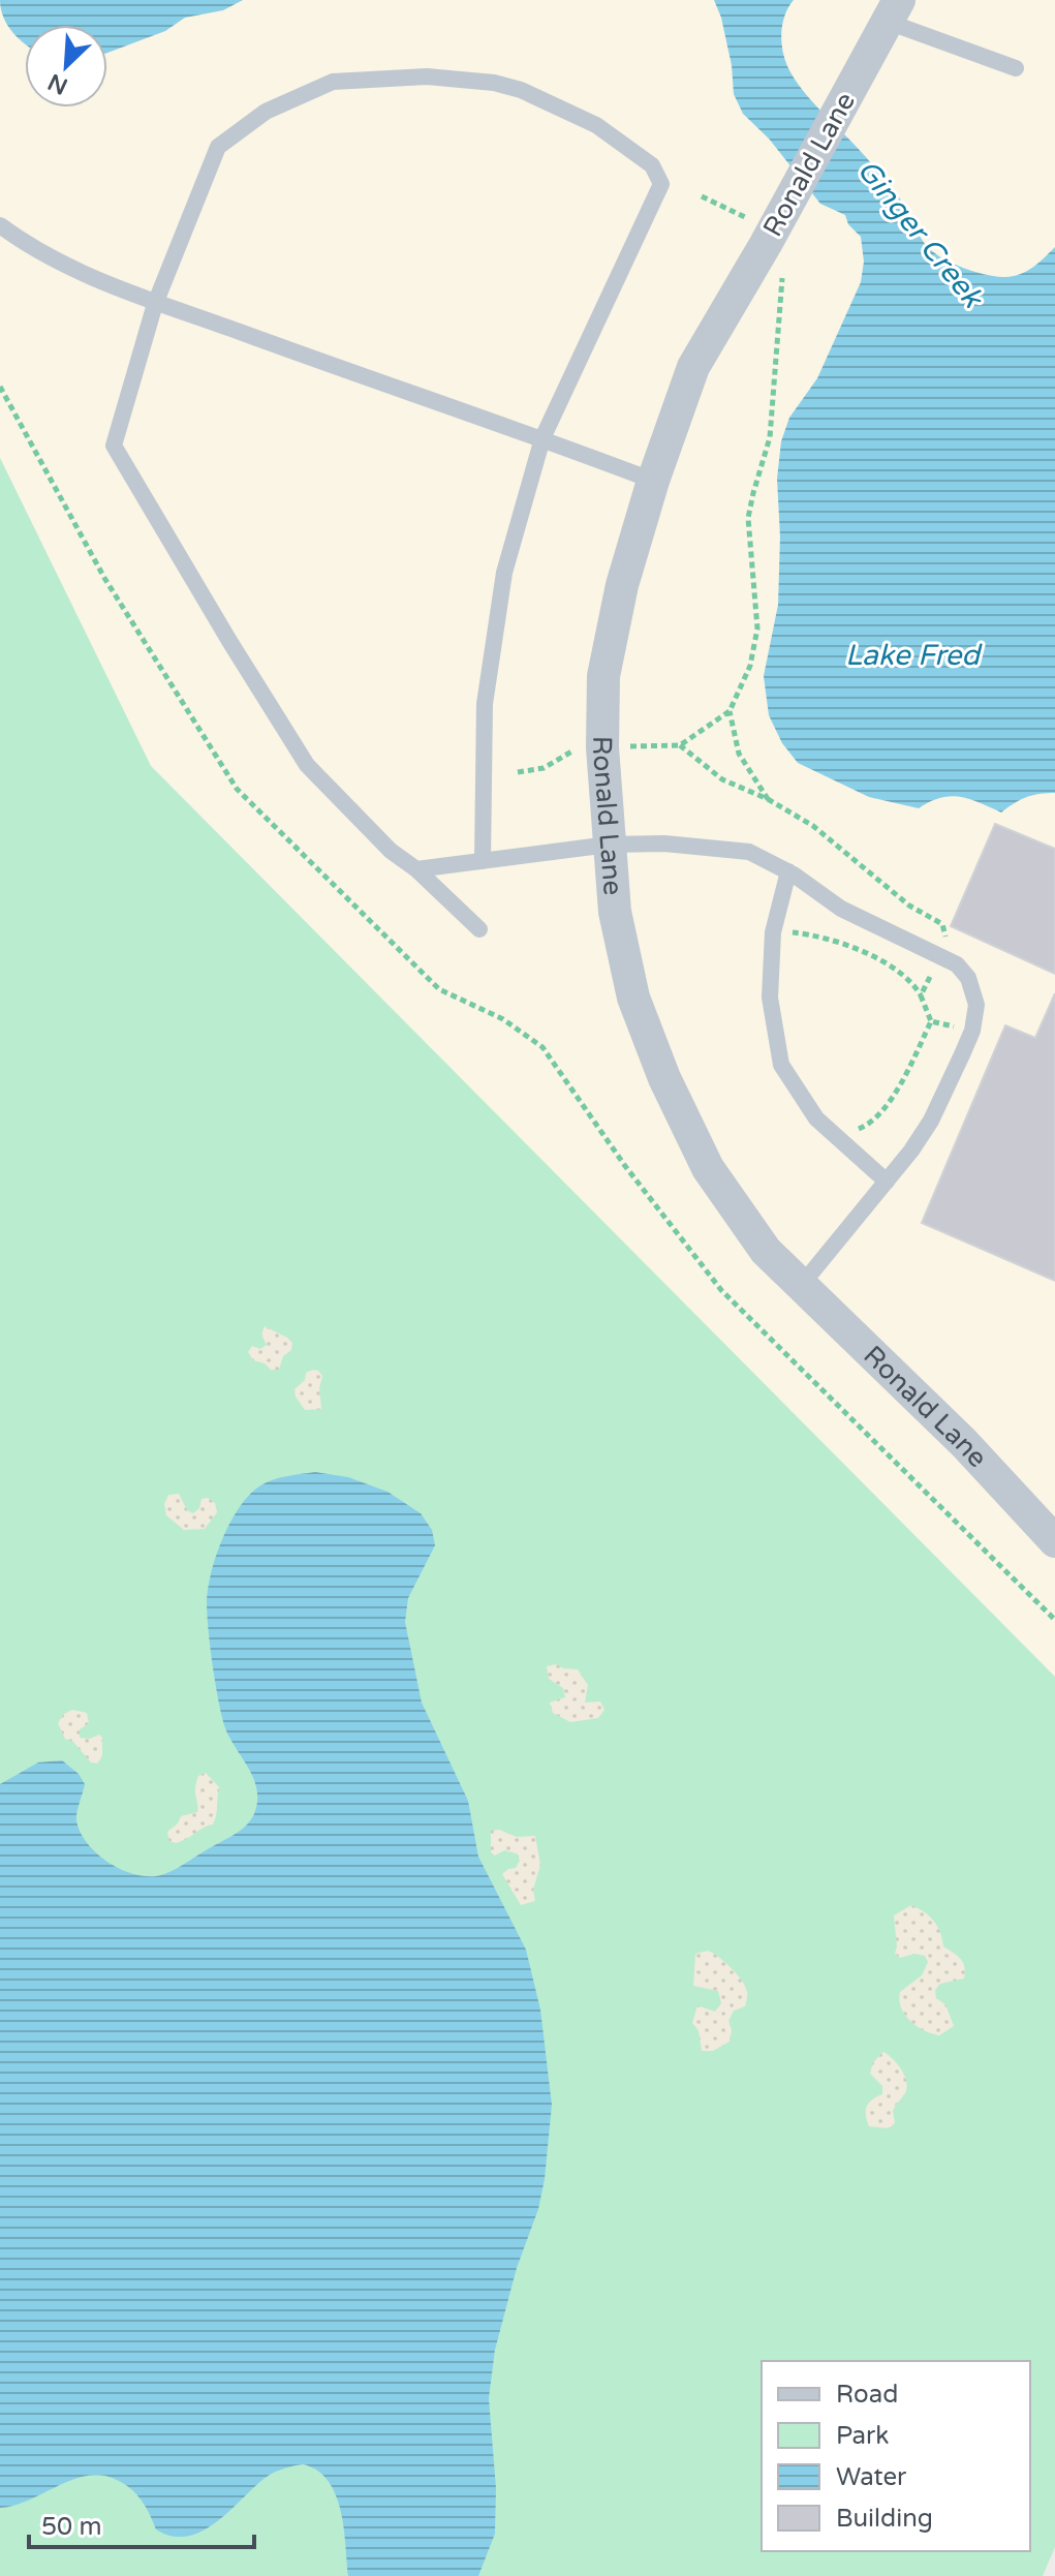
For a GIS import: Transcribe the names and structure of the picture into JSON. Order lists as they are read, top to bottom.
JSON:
{
  "streets": {
    "street": ["Ronald Lane"]
  },
  "water": ["Ginger Creek", "Lake Fred"],
  "legend": [
    "Road",
    "Park",
    "Water",
    "Building"
  ],
  "scale_bar": "50 m",
  "north": "bottom left"
}
